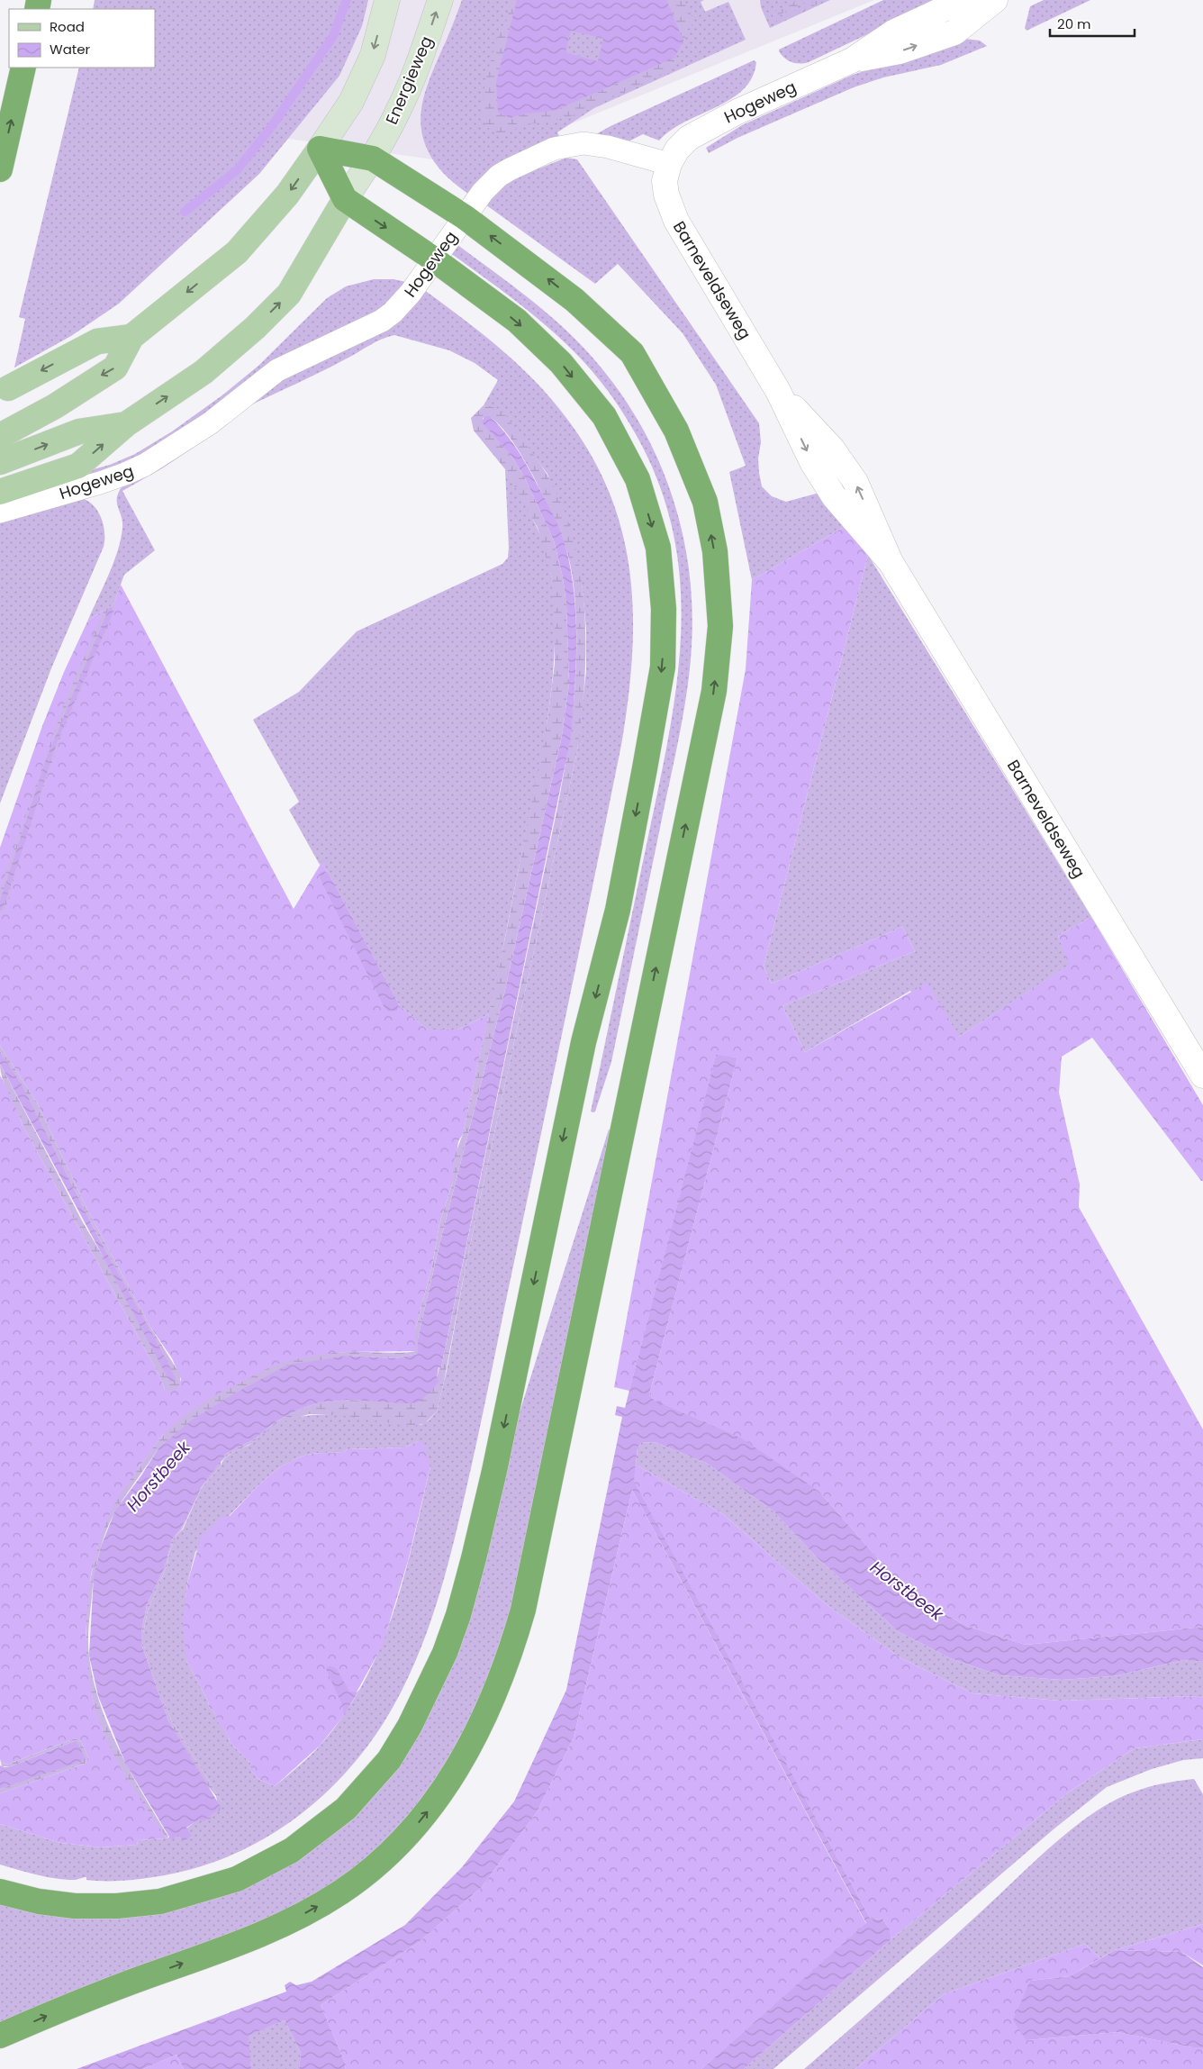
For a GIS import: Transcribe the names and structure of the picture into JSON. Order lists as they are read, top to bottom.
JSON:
{
  "streets": {
    "main road": ["Energieweg", "Hogeweg"],
    "street": ["Barneveldseweg"]
  },
  "crossings": [
    ["Energieweg", "Hogeweg"],
    ["Hogeweg", "Barneveldseweg"]
  ],
  "water": ["Horstbeek"],
  "legend": ["Road", "Water"],
  "scale_bar": "20 m"
}
